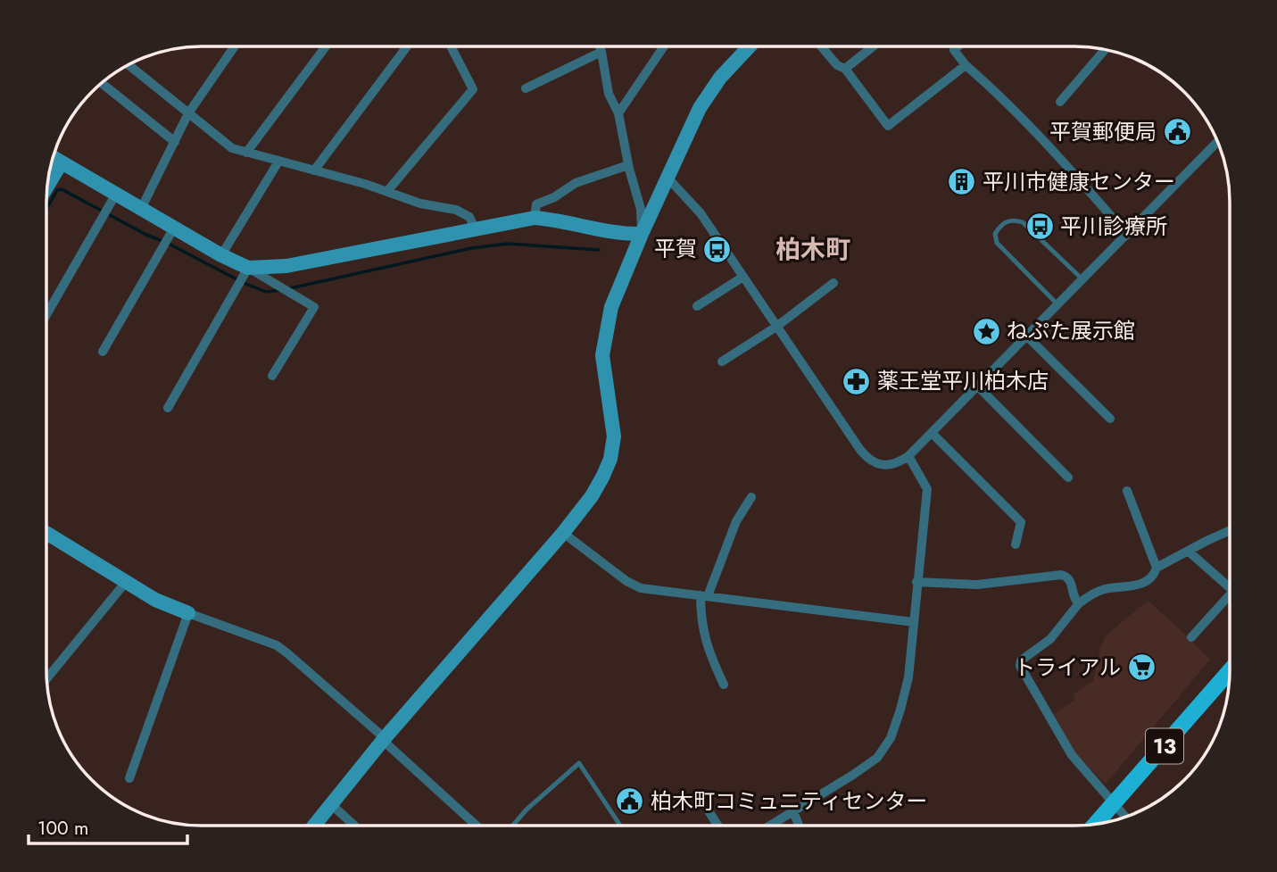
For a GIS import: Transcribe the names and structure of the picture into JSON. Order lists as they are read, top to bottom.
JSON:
{
  "streets": {
    "main road": ["13"]
  },
  "districts": ["柏木町"],
  "places": {
    "public building": ["平賀郵便局", "柏木町コミュニティセンター"],
    "building": ["平川市健康センター"],
    "bus stop": ["平川診療所", "平賀"],
    "place": ["ねぷた展示館"],
    "pharmacy": ["薬王堂平川柏木店"],
    "supermarket": ["トライアル"]
  },
  "scale_bar": "100 m"
}
